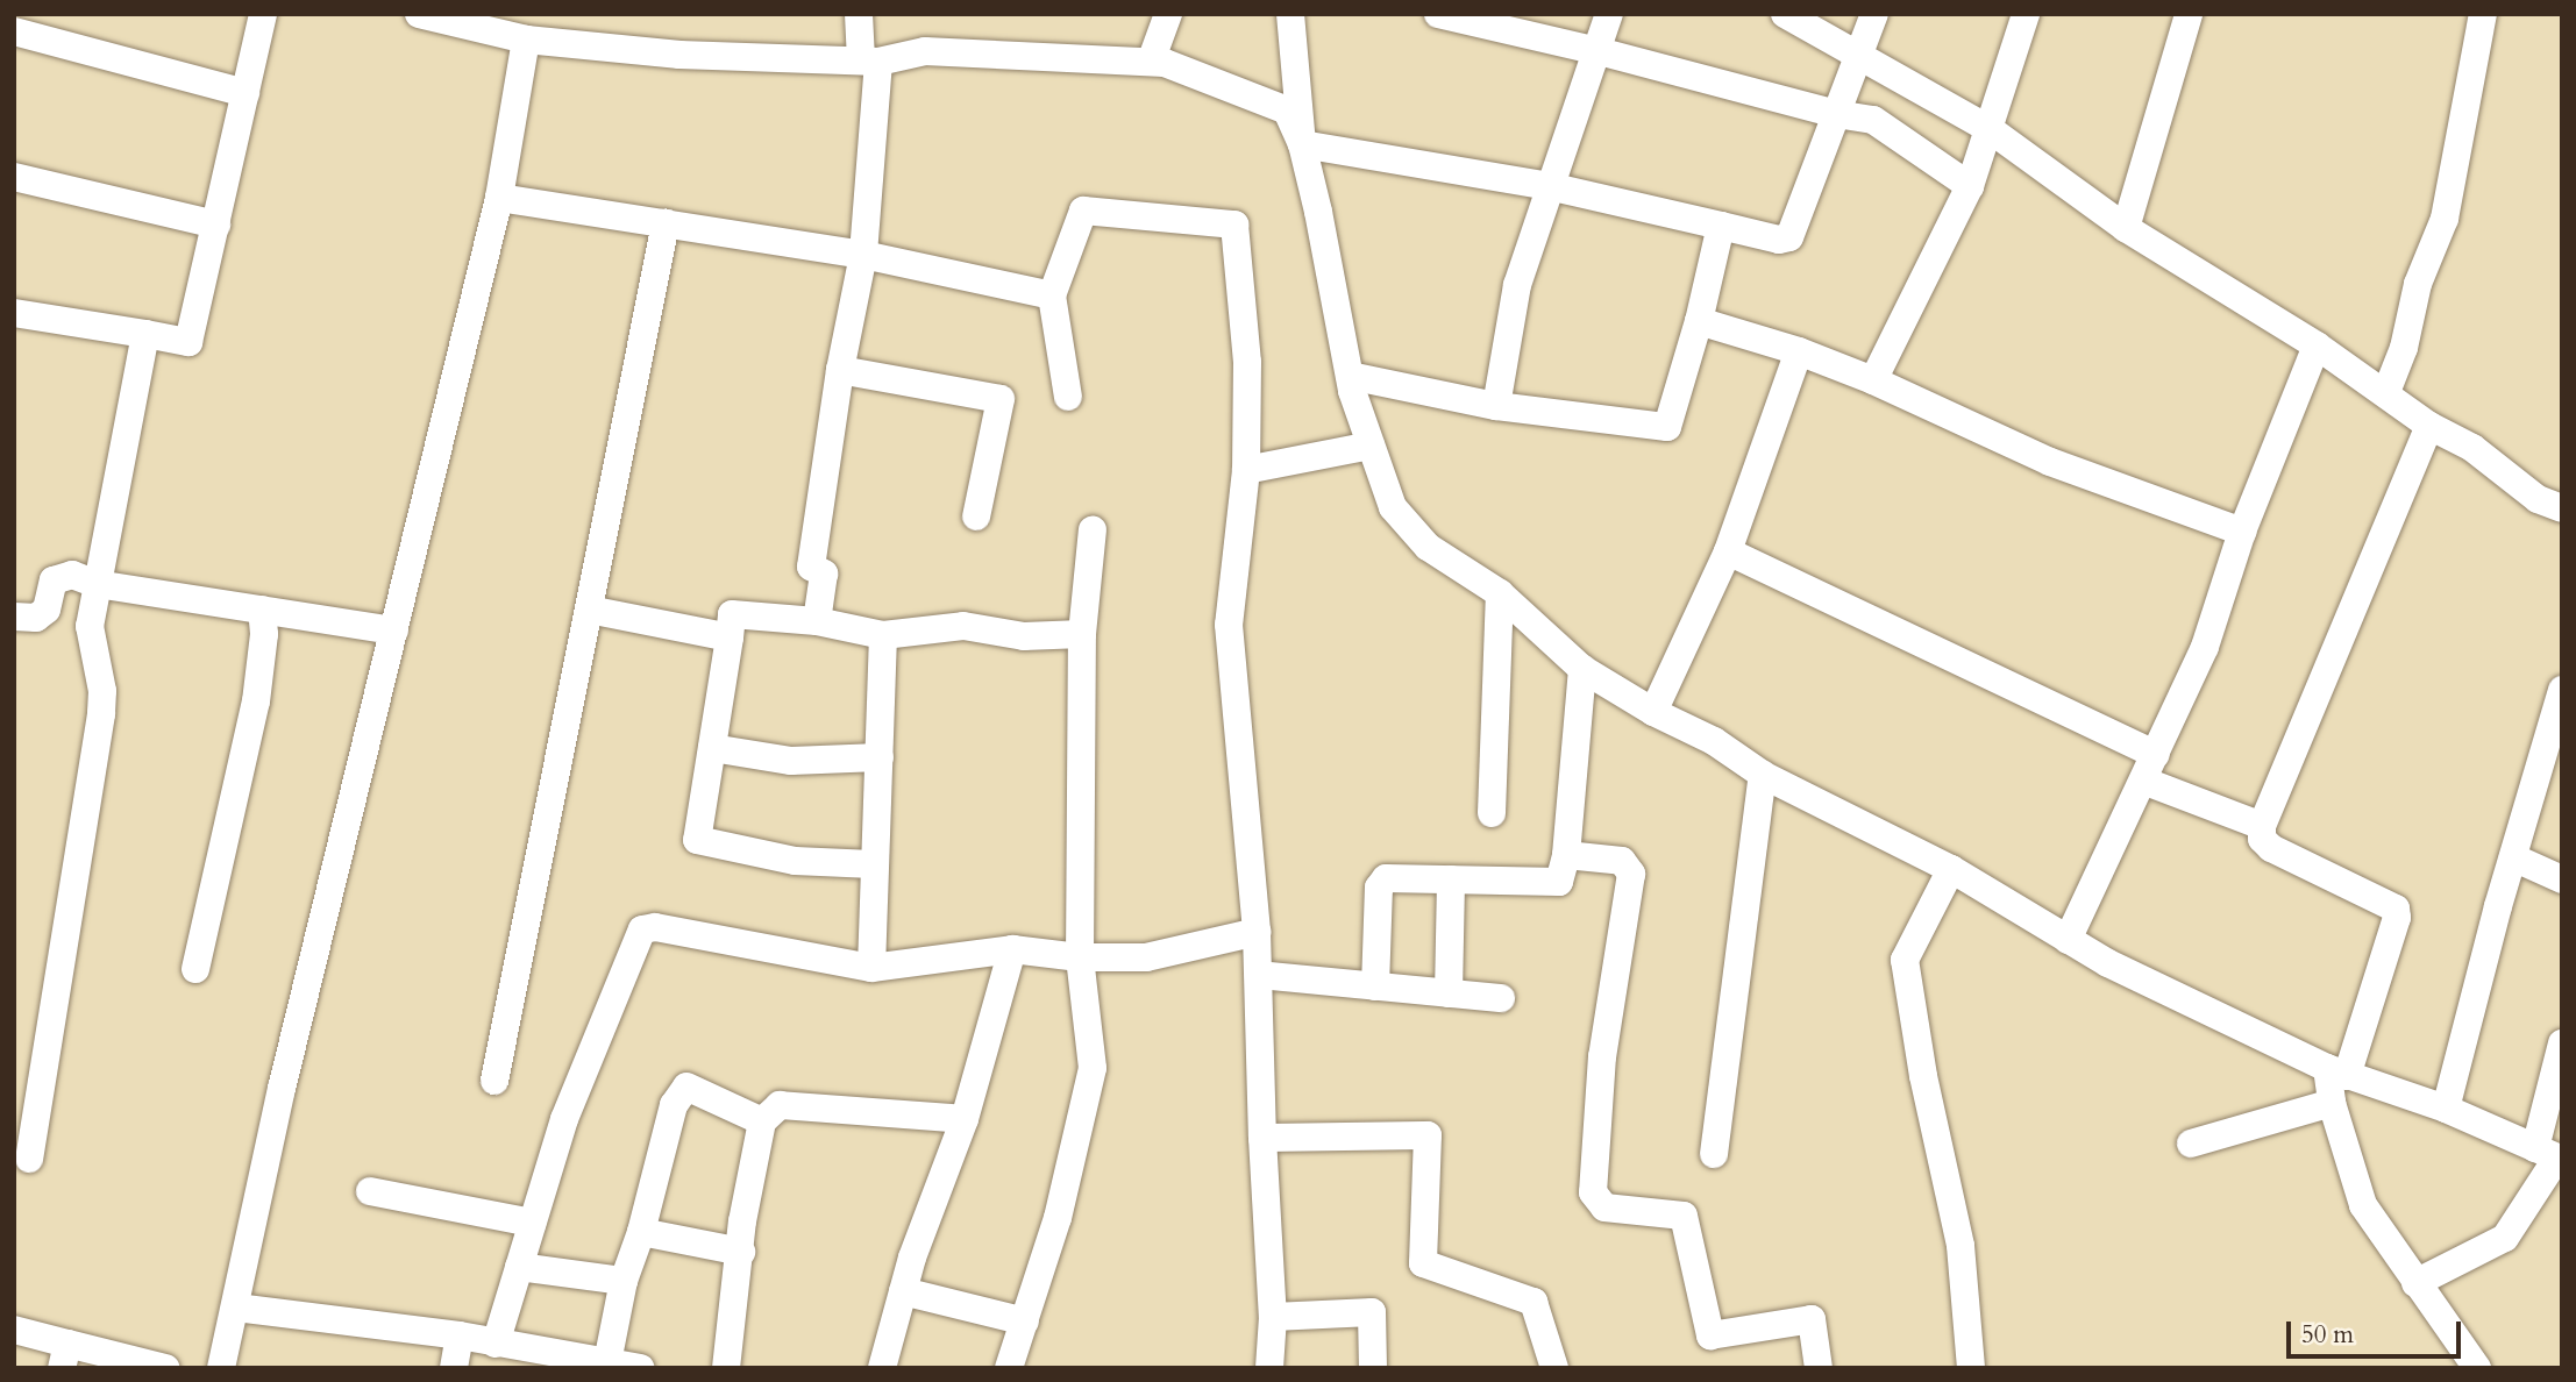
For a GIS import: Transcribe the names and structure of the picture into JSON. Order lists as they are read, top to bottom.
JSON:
{
  "scale_bar": "50 m"
}
